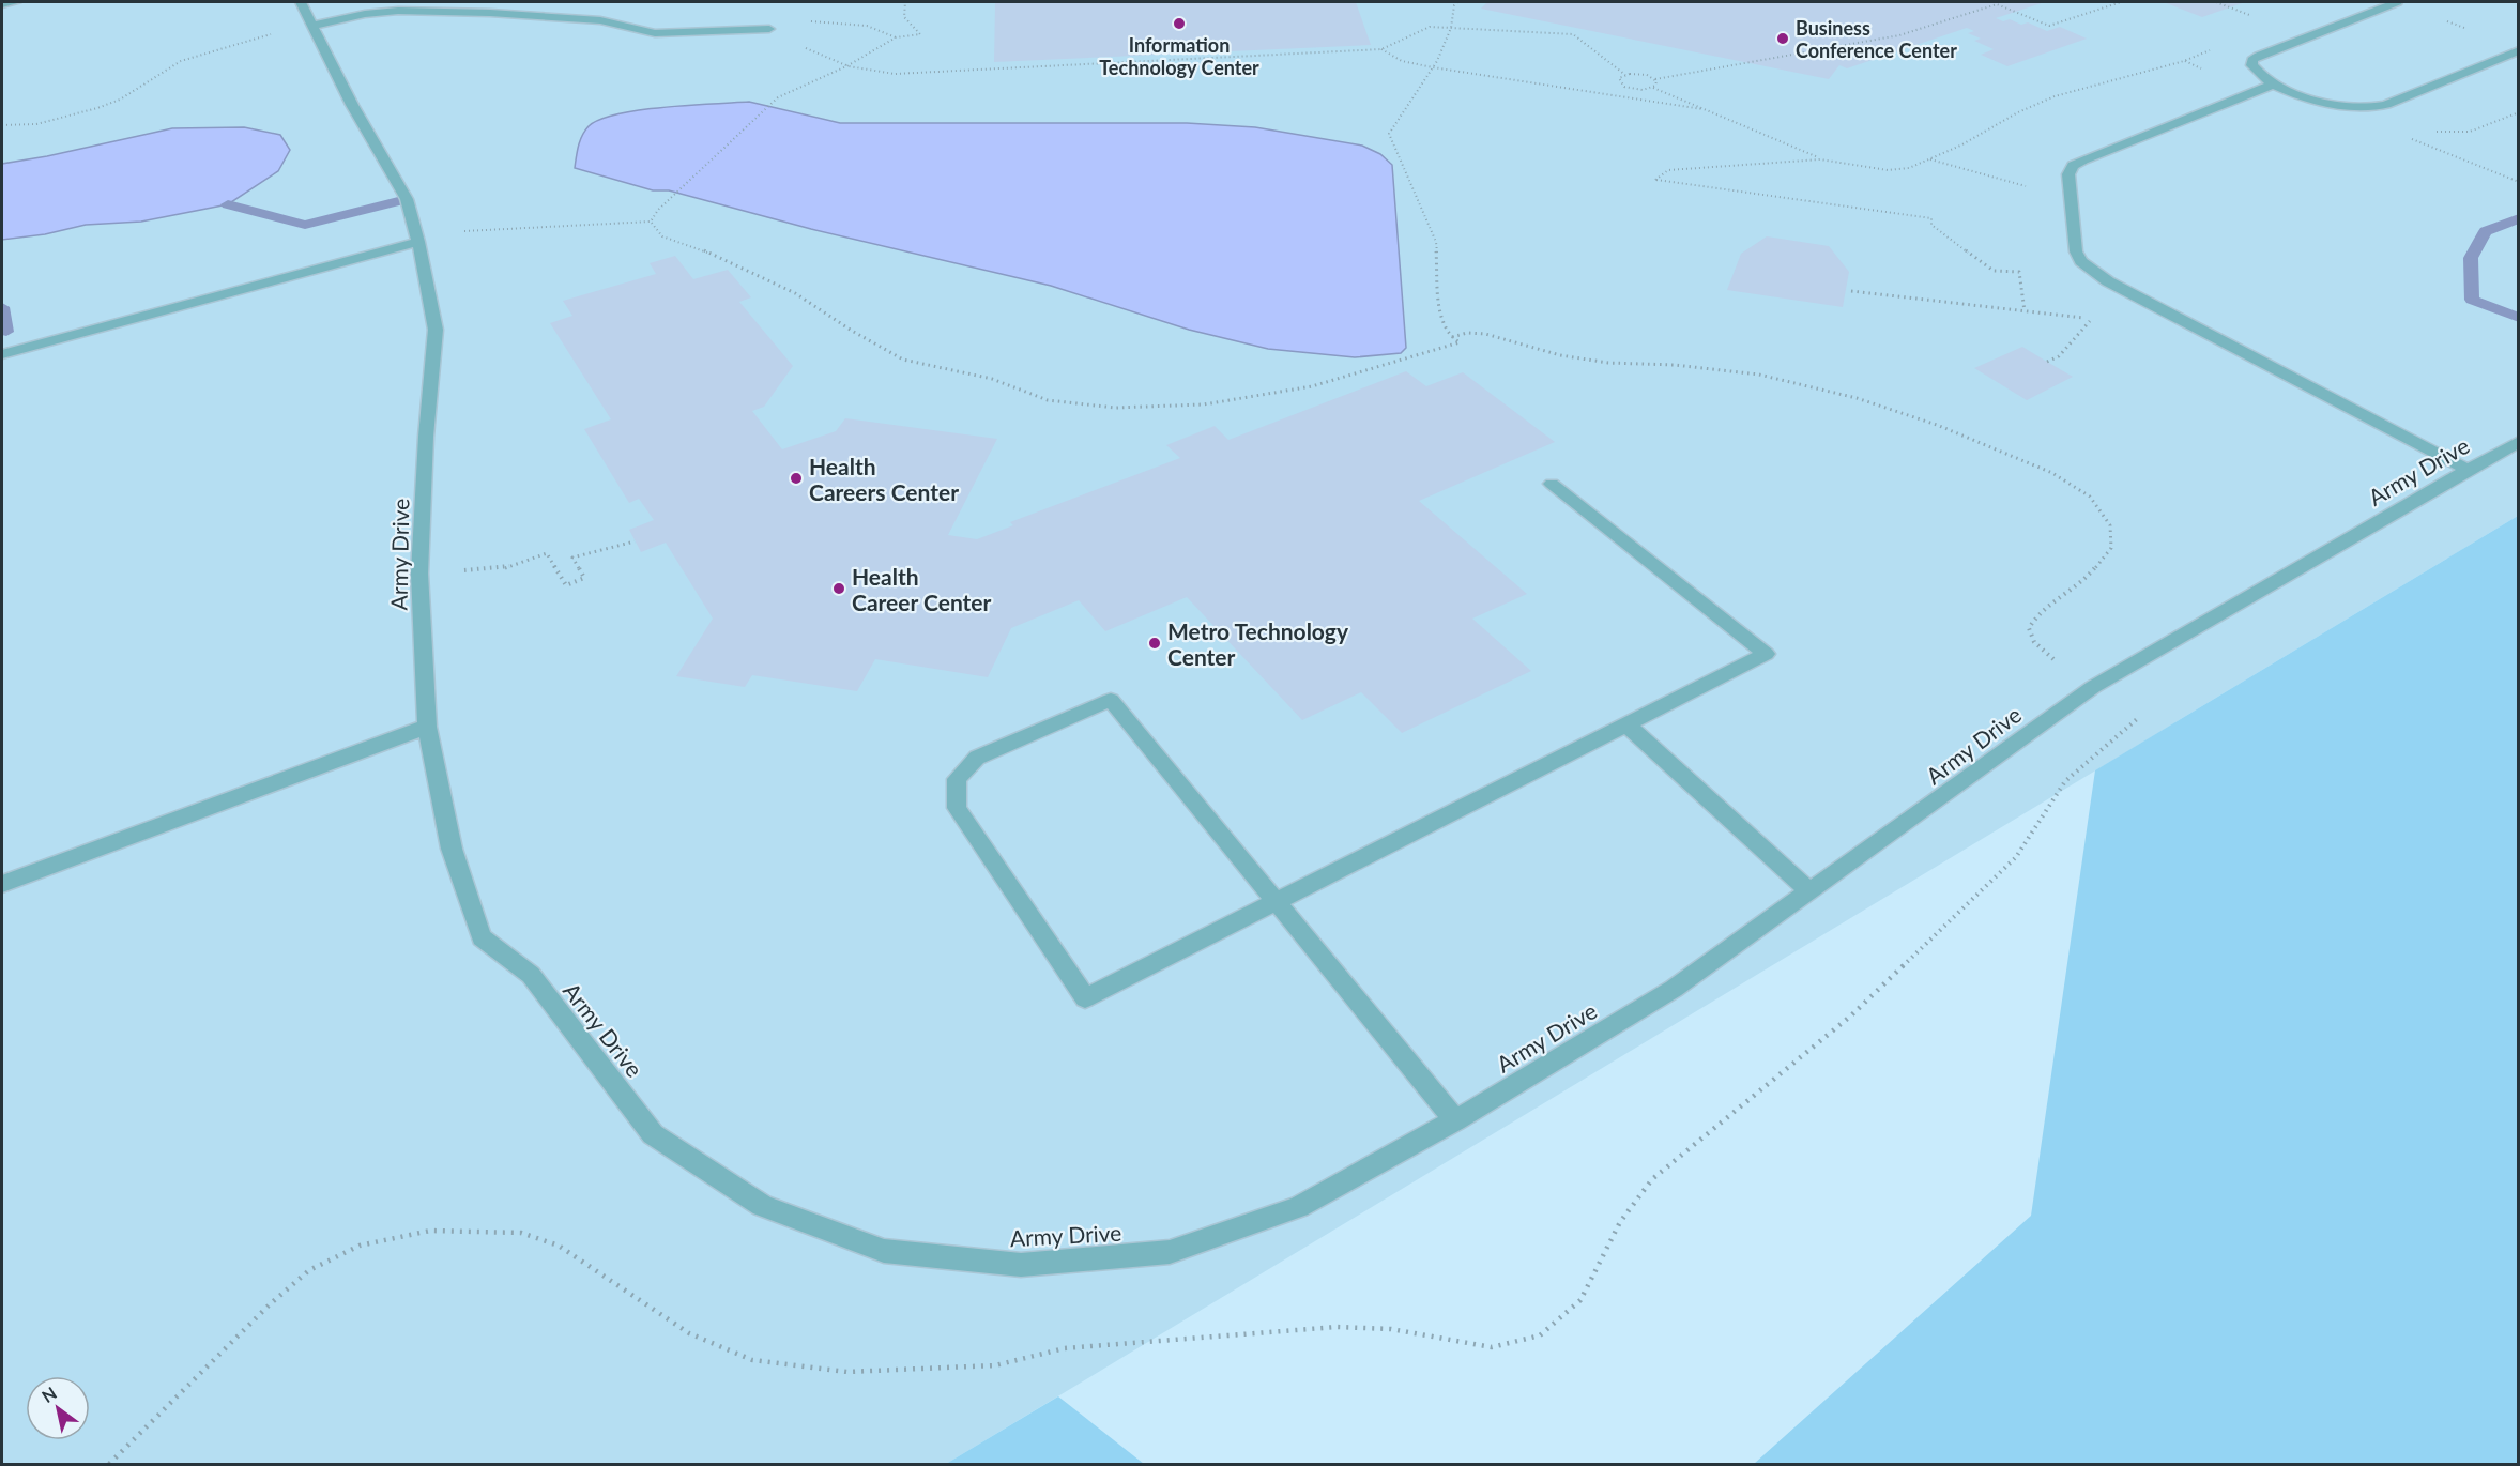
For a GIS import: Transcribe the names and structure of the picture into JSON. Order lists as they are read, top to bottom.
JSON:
{
  "streets": {
    "street": ["Army Drive"]
  },
  "places": [
    "Information Technology Center",
    "Business Conference Center",
    "Health Careers Center",
    "Health Career Center",
    "Metro Technology Center"
  ],
  "north": "top left"
}
